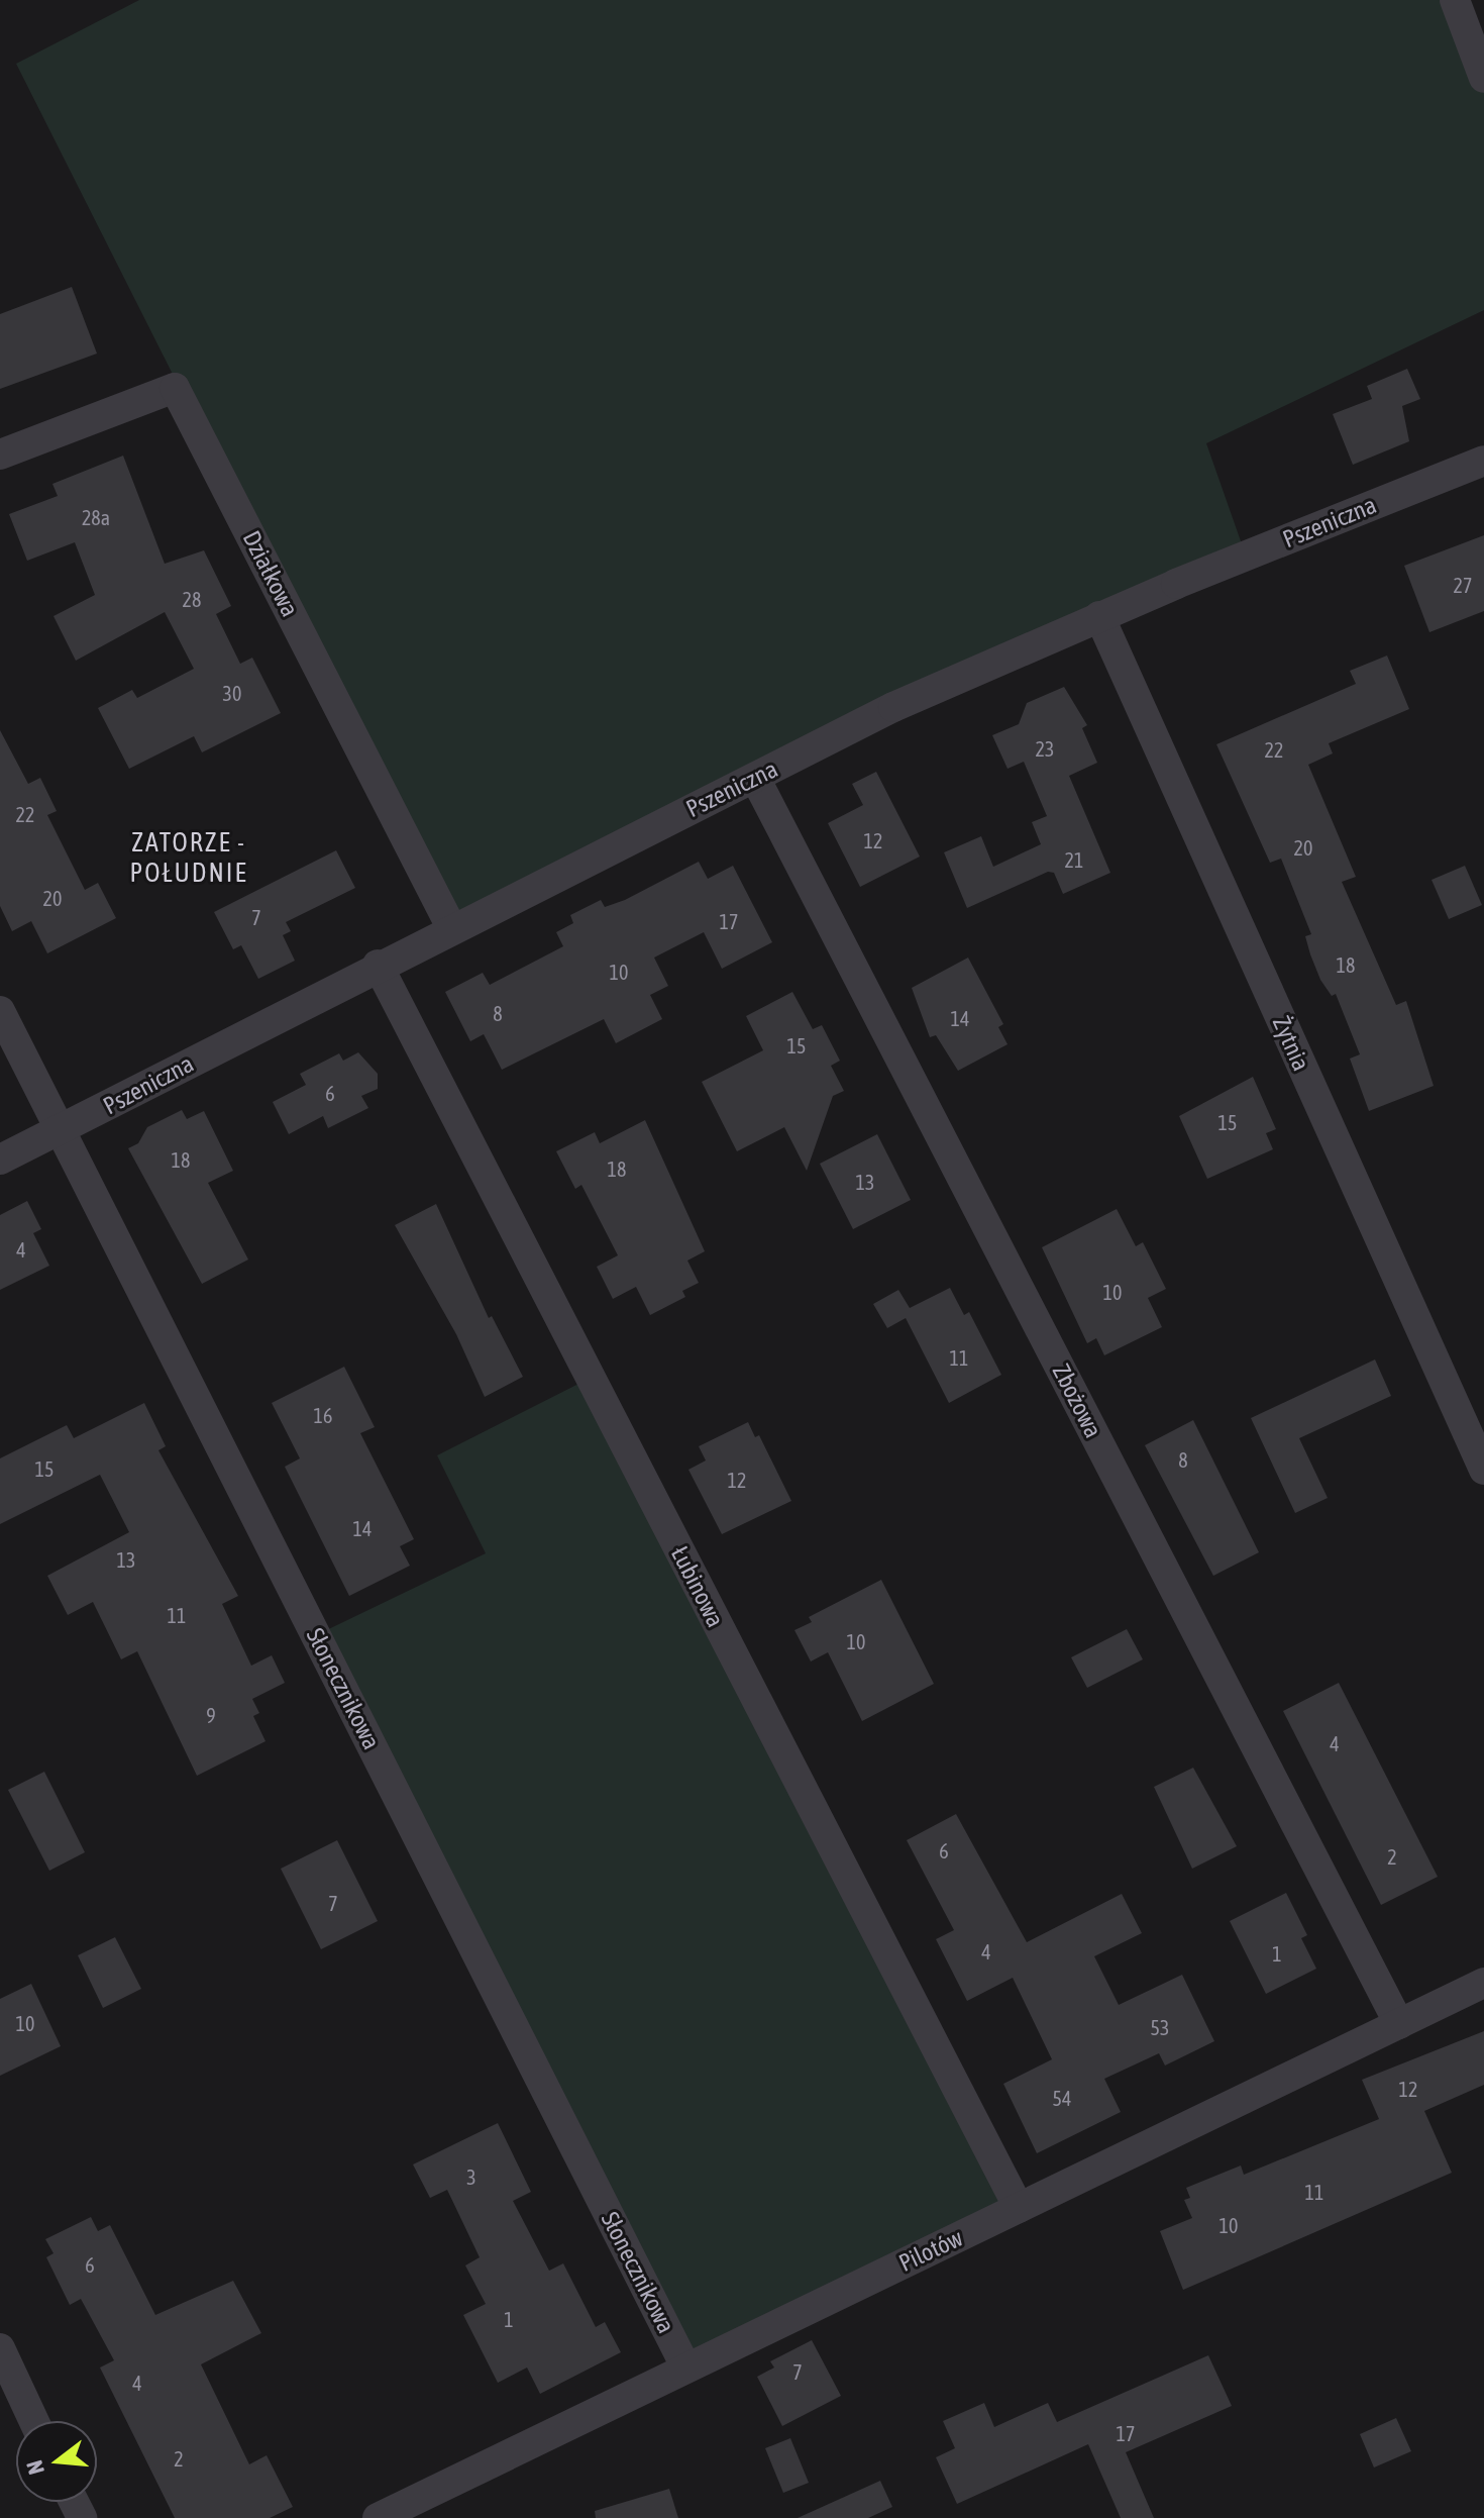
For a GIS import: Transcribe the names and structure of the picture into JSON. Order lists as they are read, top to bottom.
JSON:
{
  "streets": {
    "street": [
      "Pszeniczna",
      "Działkowa",
      "Żytnia",
      "Zbożowa",
      "Łubinowa",
      "Słonecznikowa",
      "Pilotów"
    ]
  },
  "crossings": [
    ["Pszeniczna", "Działkowa"],
    ["Pszeniczna", "Żytnia"],
    ["Pszeniczna", "Zbożowa"],
    ["Pszeniczna", "Łubinowa"],
    ["Pszeniczna", "Słonecznikowa"],
    ["Zbożowa", "Pilotów"],
    ["Łubinowa", "Pilotów"],
    ["Słonecznikowa", "Pilotów"]
  ],
  "districts": ["ZATORZE - POŁUDNIE"],
  "house_numbers": [
    "28a",
    "27",
    "28",
    "30",
    "23",
    "22",
    "22",
    "12",
    "20",
    "21",
    "20",
    "7",
    "17",
    "18",
    "10",
    "8",
    "14",
    "15",
    "6",
    "15",
    "18",
    "18",
    "13",
    "4",
    "10",
    "11",
    "16",
    "8",
    "15",
    "12",
    "14",
    "13",
    "11",
    "10",
    "9",
    "4",
    "6",
    "2",
    "7",
    "4",
    "1",
    "10",
    "53",
    "12",
    "54",
    "3",
    "11",
    "10",
    "6",
    "1",
    "7",
    "4",
    "17",
    "2"
  ],
  "north": "left"
}
